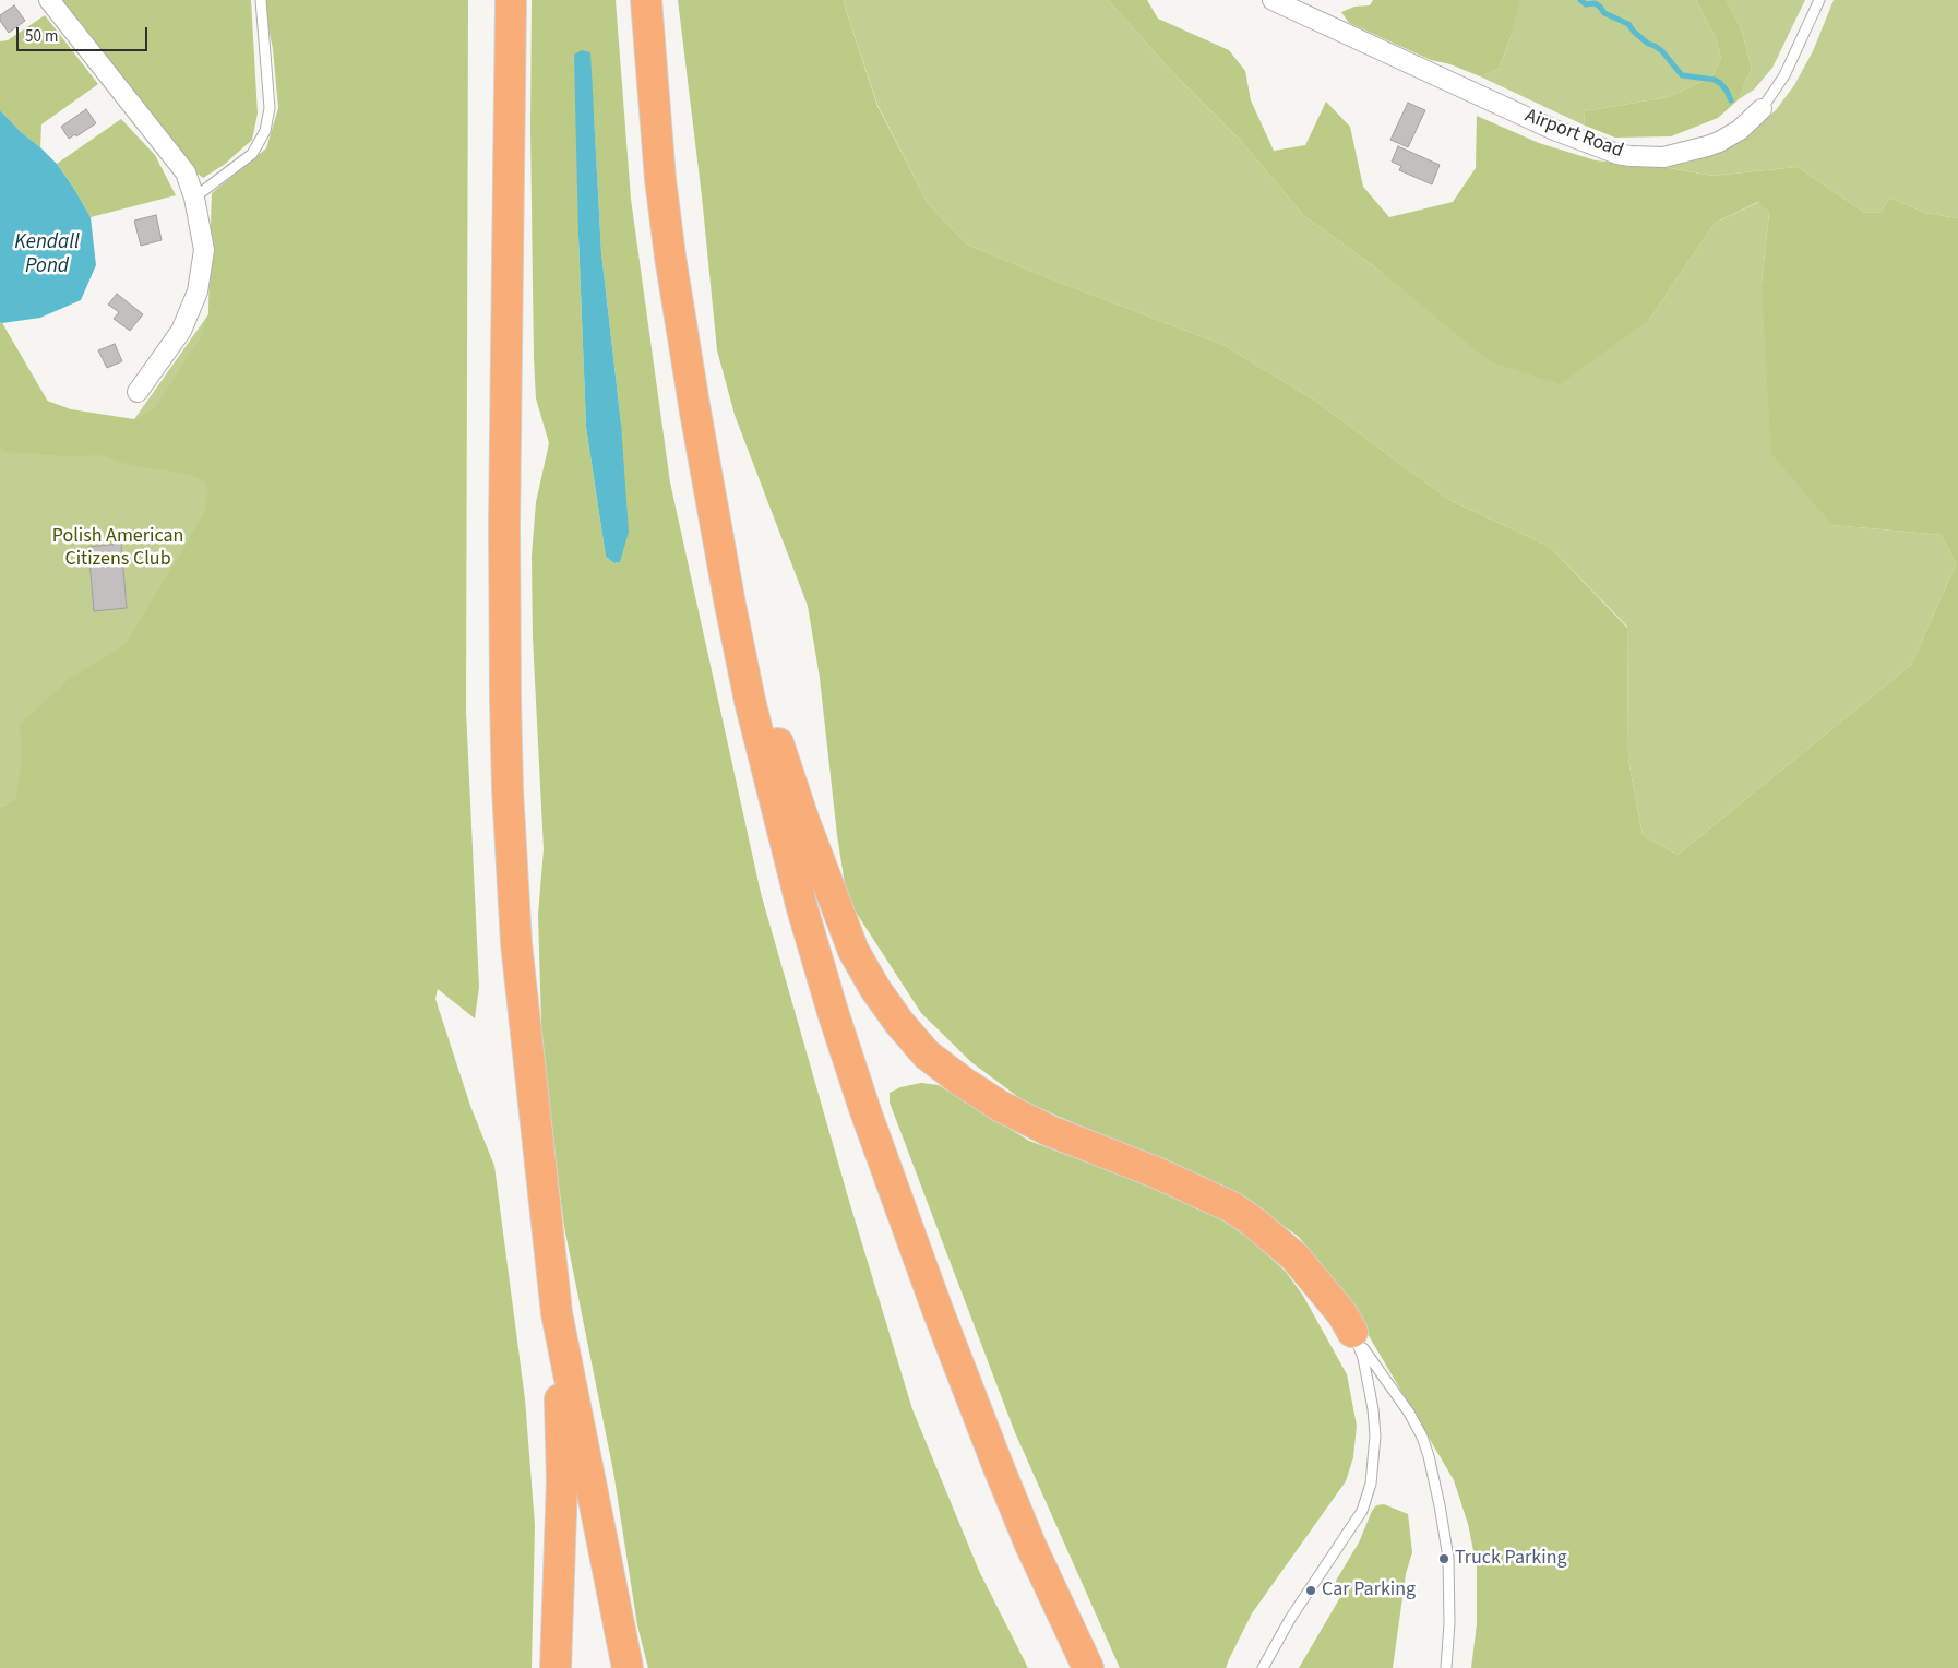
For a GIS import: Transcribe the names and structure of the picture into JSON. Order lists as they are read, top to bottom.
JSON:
{
  "streets": {
    "street": ["Airport Road"]
  },
  "water": ["Kendall Pond"],
  "parks": ["Polish American Citizens Club"],
  "places": ["Truck Parking", "Car Parking"],
  "scale_bar": "50 m"
}
